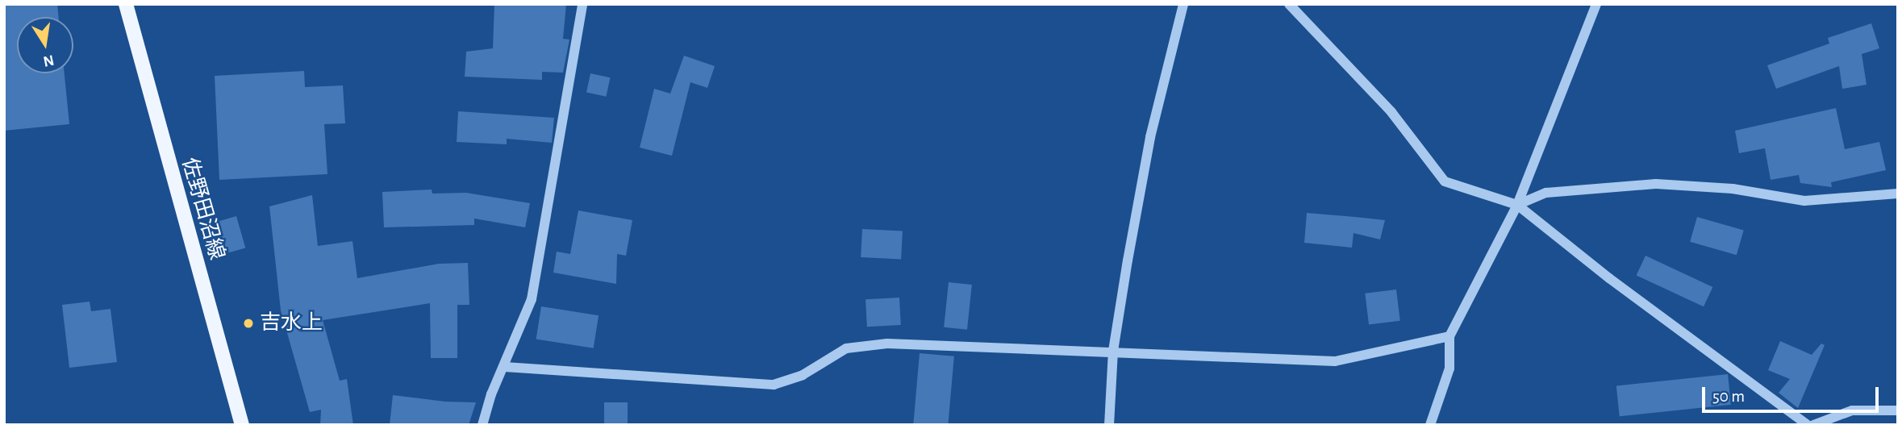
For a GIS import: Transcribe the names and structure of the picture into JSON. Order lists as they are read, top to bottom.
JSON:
{
  "streets": {
    "main road": ["佐野田沼線"]
  },
  "places": ["吉水上"],
  "scale_bar": "50 m",
  "north": "bottom"
}
